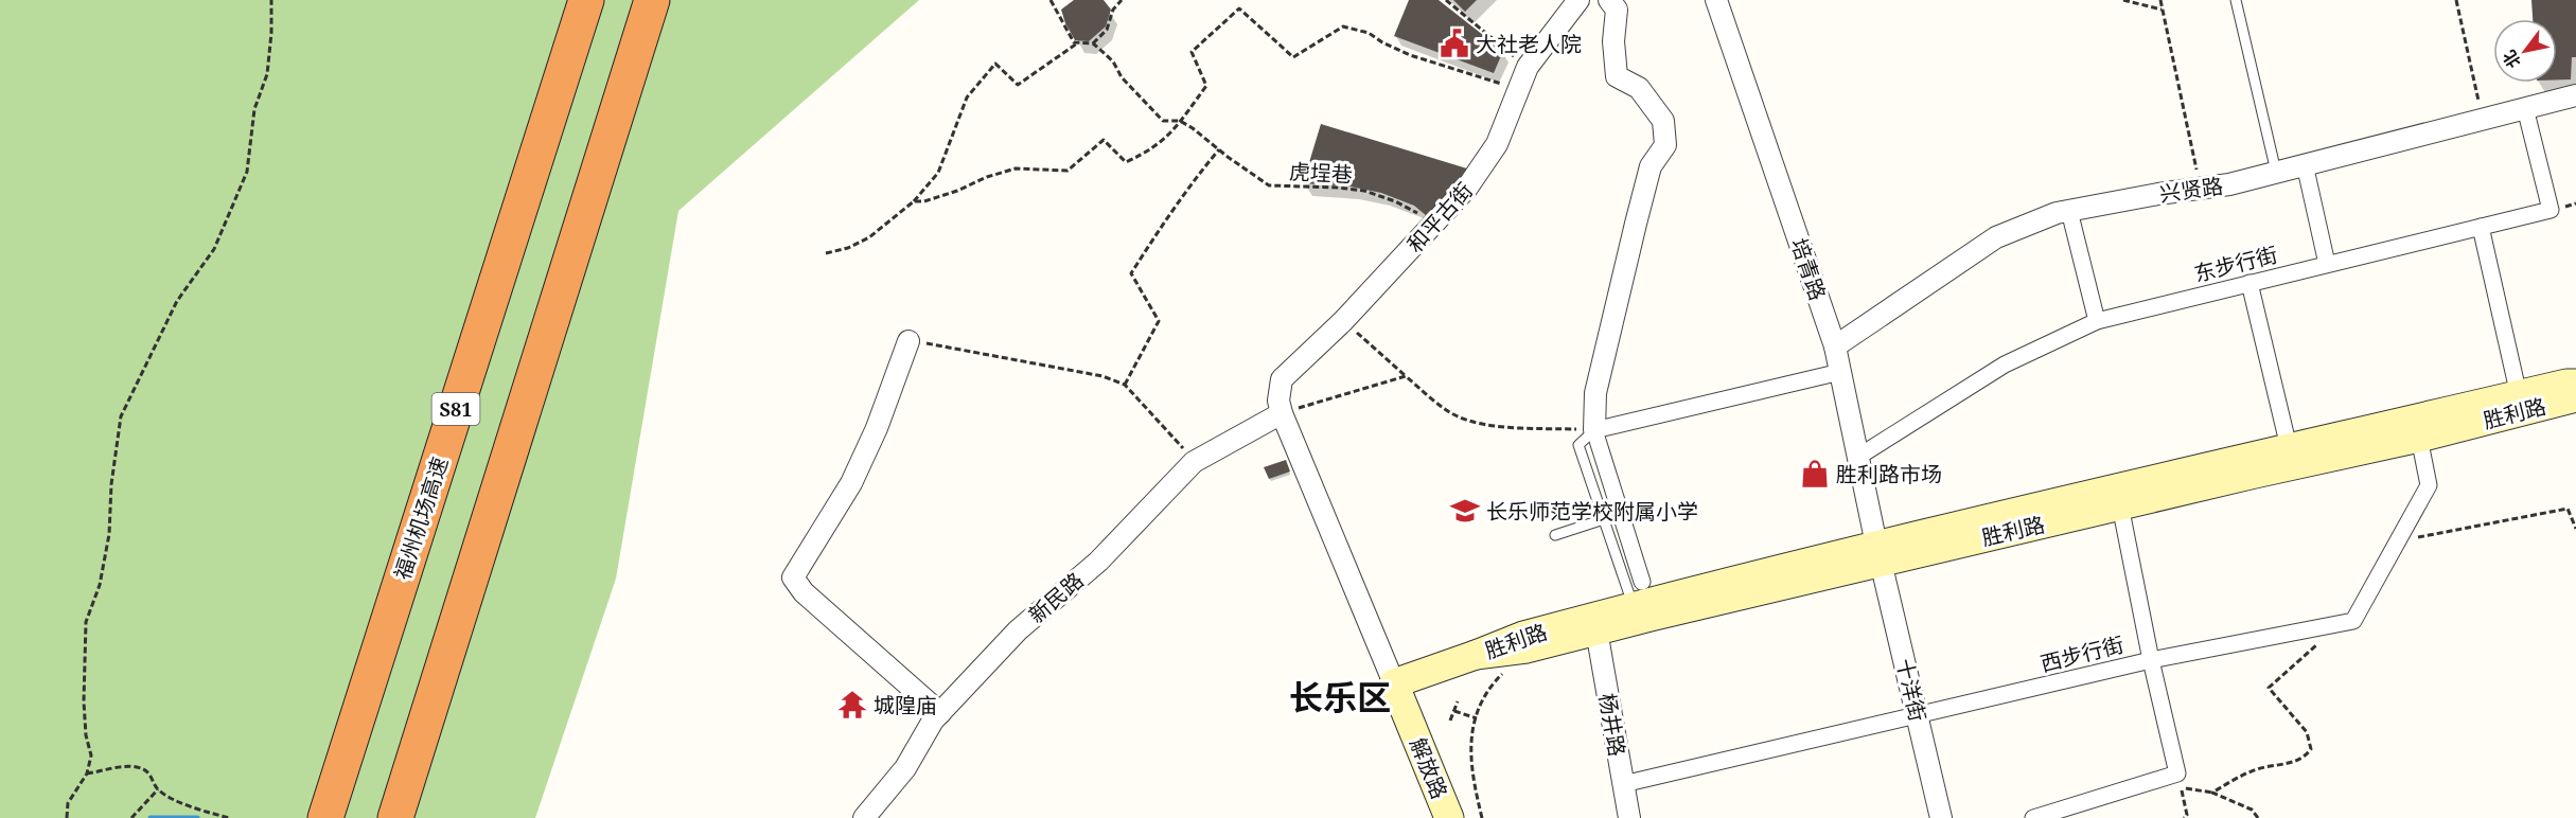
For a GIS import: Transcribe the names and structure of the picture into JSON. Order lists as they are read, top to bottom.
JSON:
{
  "streets": {
    "highway": ["S81", "福州机场高速"],
    "main road": ["胜利路", "解放路"],
    "street": [
      "兴贤路",
      "和平古街",
      "东步行街",
      "培青路",
      "新民路",
      "西步行街",
      "十洋街",
      "杨井路"
    ],
    "path": ["虎埕巷"]
  },
  "crossings": [
    ["虎埕巷", "和平古街"],
    ["兴贤路", "东步行街"],
    ["兴贤路", "培青路"],
    ["和平古街", "新民路"],
    ["东步行街", "培青路"],
    ["培青路", "胜利路"],
    ["培青路", "十洋街"],
    ["胜利路", "西步行街"],
    ["胜利路", "十洋街"],
    ["胜利路", "杨井路"],
    ["西步行街", "十洋街"],
    ["西步行街", "杨井路"]
  ],
  "districts": ["长乐区"],
  "places": {
    "public building": ["大社老人院"],
    "shop": ["胜利路市场"],
    "school or university": ["长乐师范学校附属小学"],
    "temple": ["城隍庙"]
  },
  "north": "bottom left"
}
